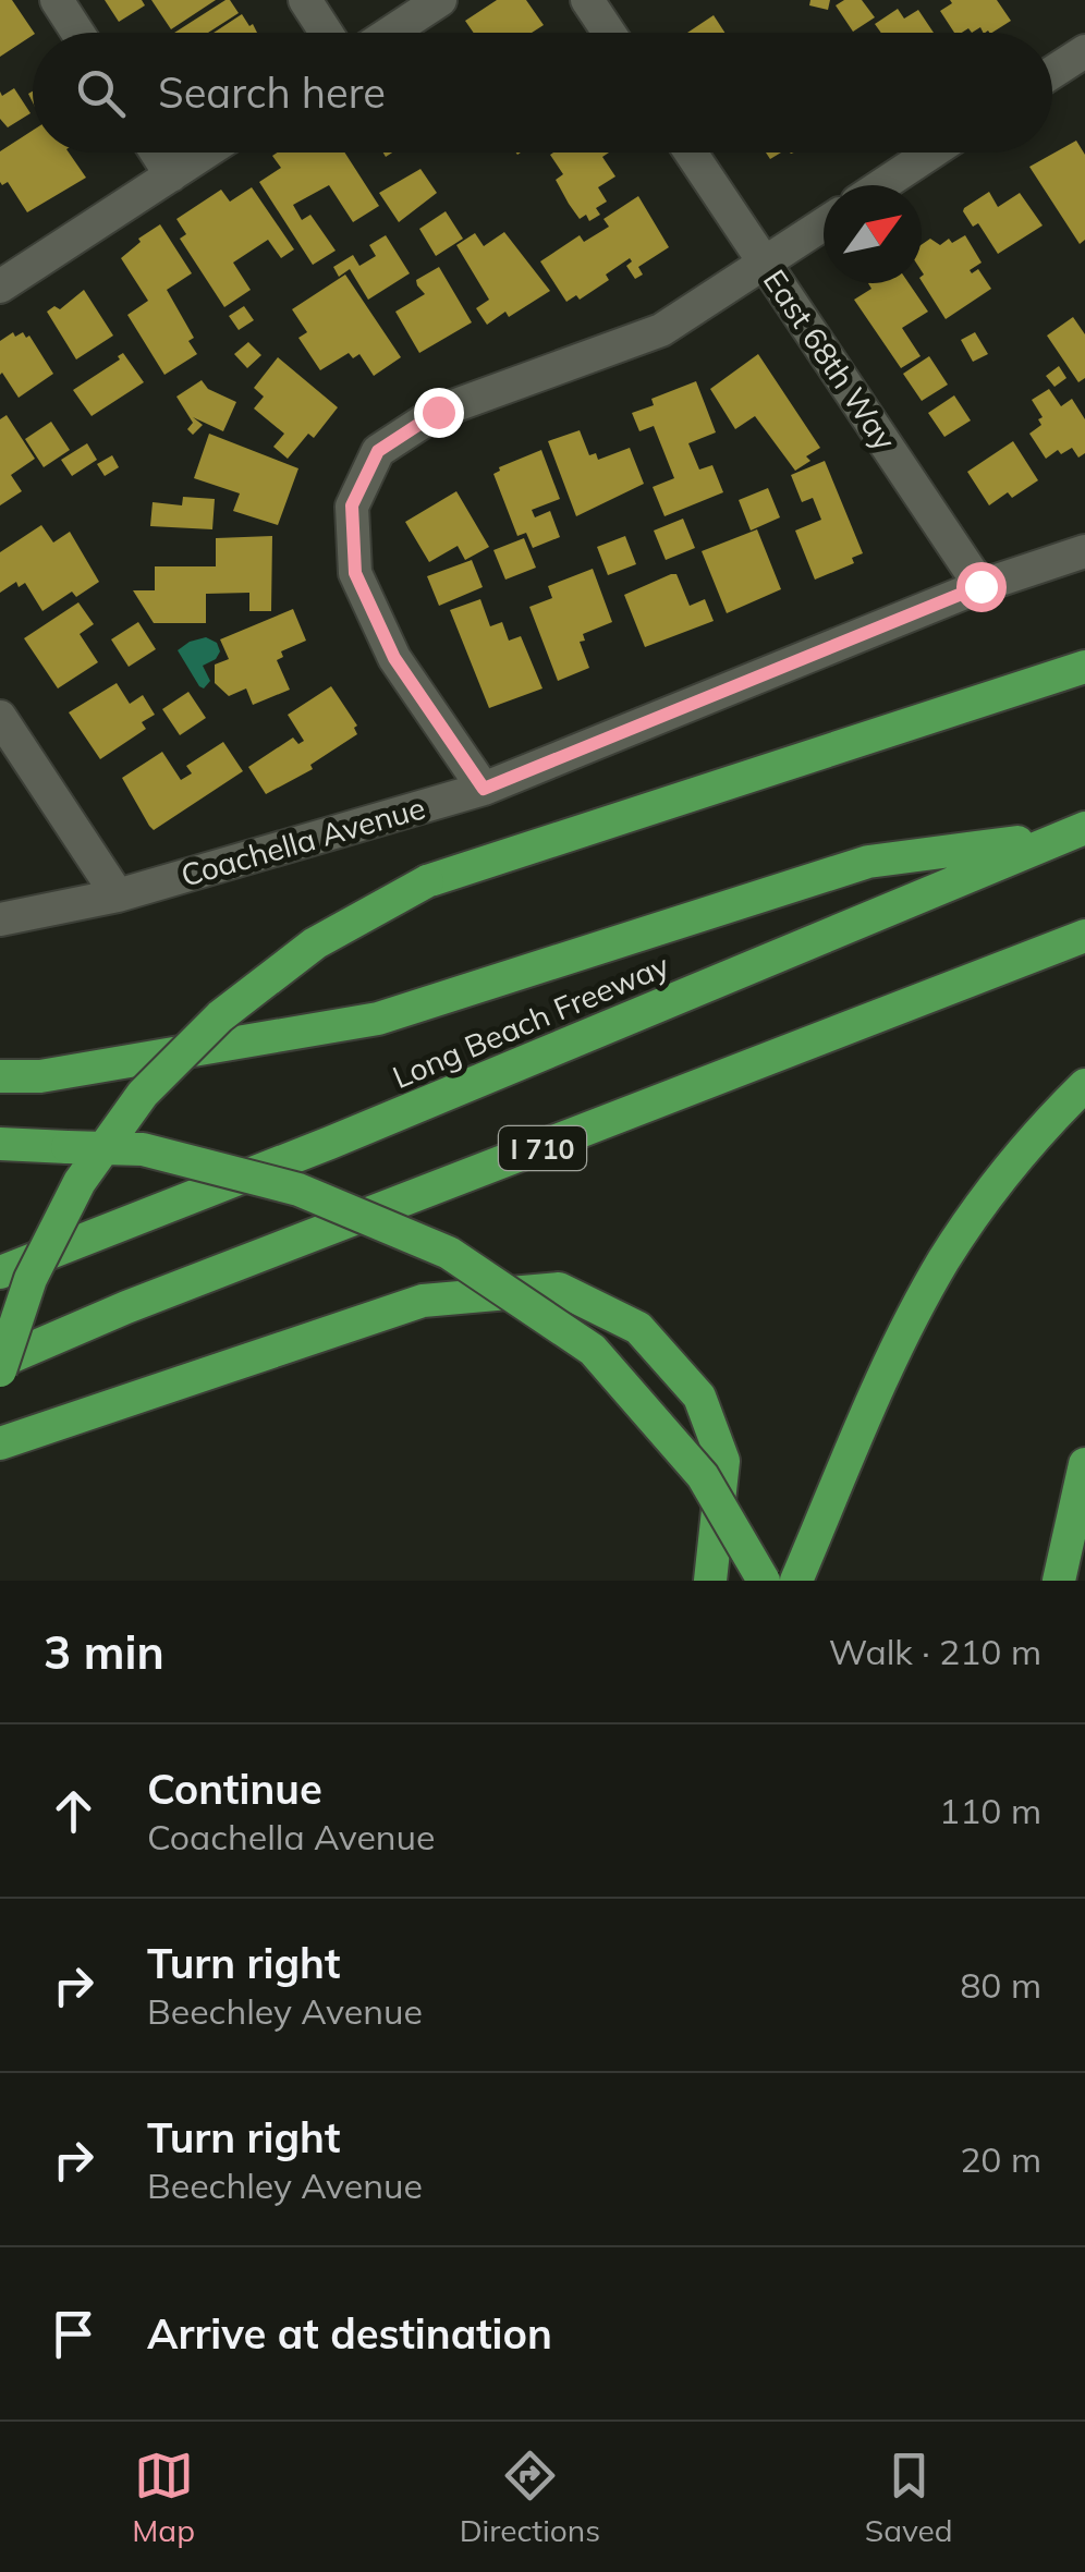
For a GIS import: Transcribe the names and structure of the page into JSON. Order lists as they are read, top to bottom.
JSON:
{
  "streets": {
    "highway": ["Long Beach Freeway", "I 710"],
    "street": ["East 68th Way", "Coachella Avenue"]
  },
  "crossings": [
    ["East 68th Way", "Coachella Avenue"]
  ],
  "north": "top right",
  "page": {
    "search": "Search here",
    "heading": ["3 min", "Walk · 210 m"],
    "list": [
      ["Continue", "Coachella Avenue", "110 m"],
      ["Turn right", "Beechley Avenue", "80 m"],
      ["Turn right", "Beechley Avenue", "20 m"],
      "Arrive at destination"
    ],
    "nav": ["Map", "Directions", "Saved"]
  }
}
